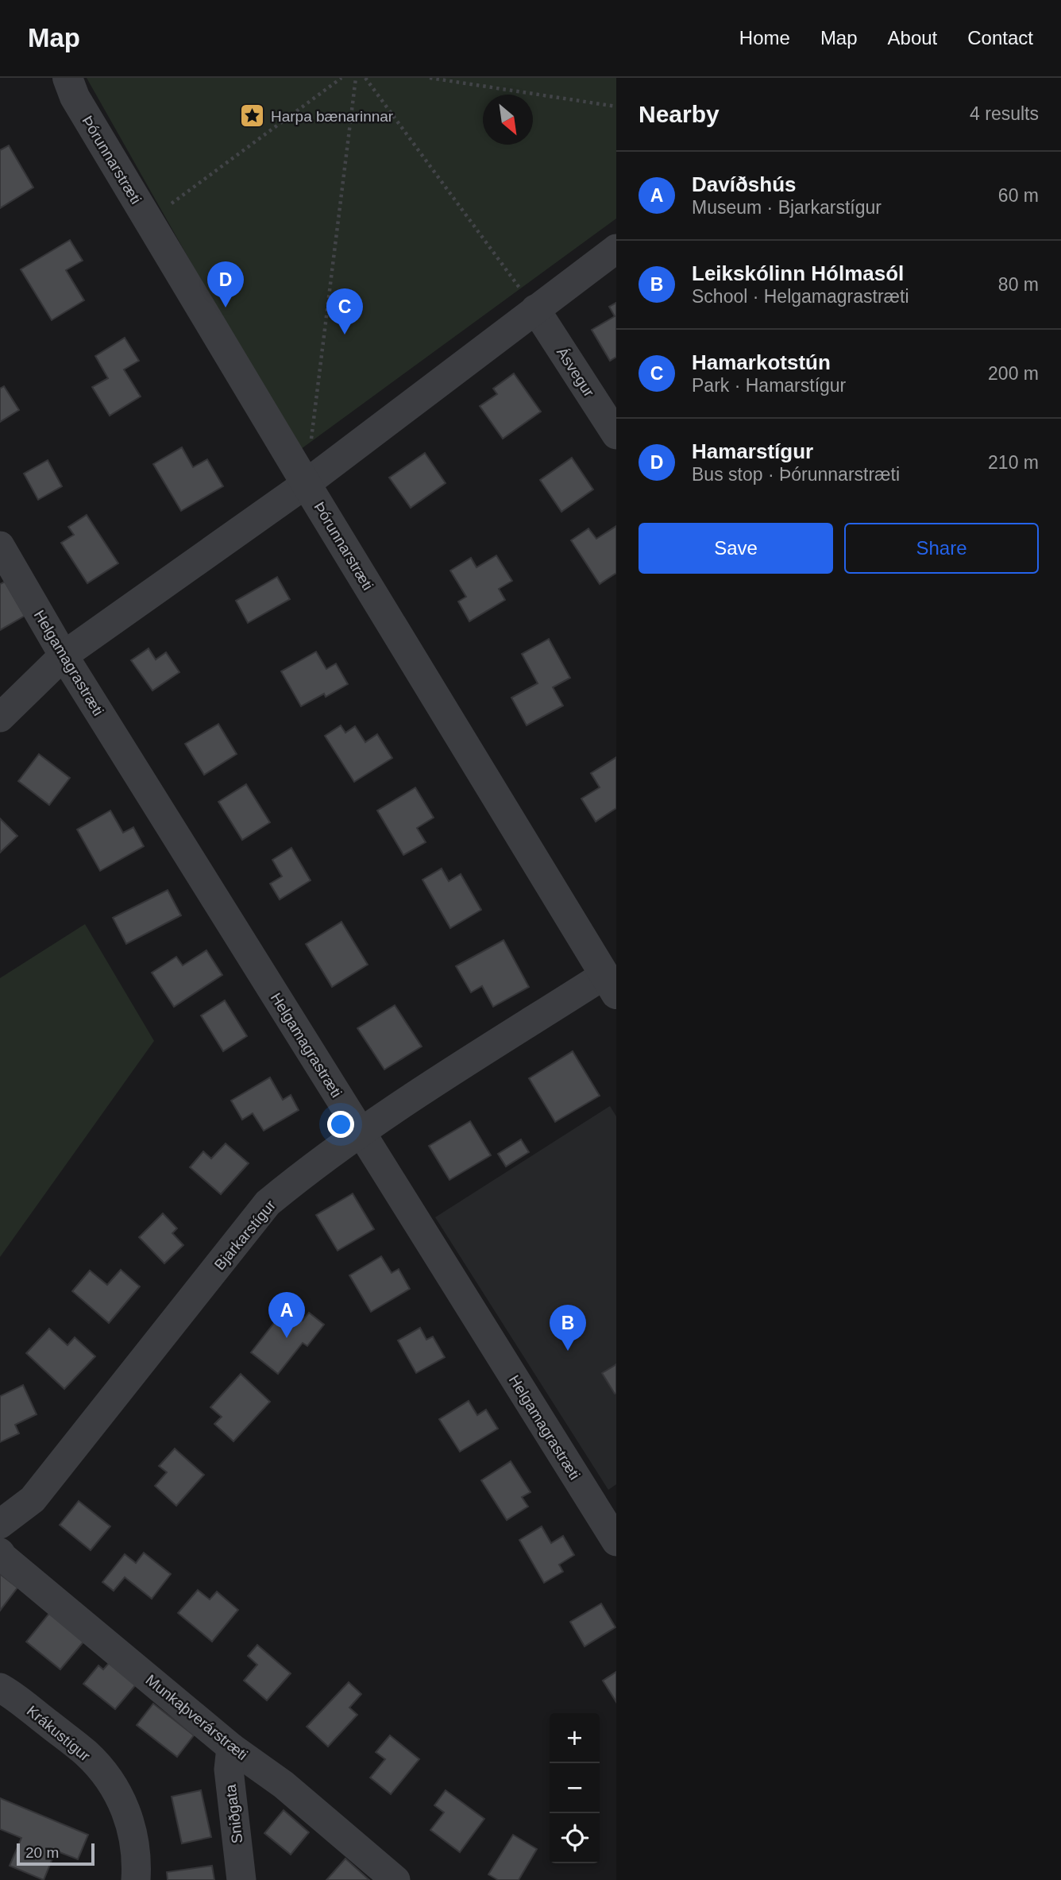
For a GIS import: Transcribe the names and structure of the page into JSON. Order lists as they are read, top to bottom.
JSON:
{
  "streets": {
    "street": [
      "Þórunnarstræti",
      "Ásvegur",
      "Helgamagrastræti",
      "Bjarkarstígur",
      "Munkaþverárstræti",
      "Krákustígur",
      "Sniðgata"
    ]
  },
  "crossings": [
    ["Þórunnarstræti", "Bjarkarstígur"],
    ["Helgamagrastræti", "Bjarkarstígur"],
    ["Munkaþverárstræti", "Sniðgata"]
  ],
  "places": {
    "place": ["Harpa bænarinnar"]
  },
  "scale_bar": "20 m",
  "north": "bottom right",
  "page": {
    "header": "Map",
    "nav": [
      "Home",
      "Map",
      "About",
      "Contact"
    ],
    "heading": ["Nearby", "4 results"],
    "list": [
      {
        "mark": "A",
        "name": "Davíðshús",
        "note": "Museum · Bjarkarstígur",
        "value": "60 m"
      },
      {
        "mark": "B",
        "name": "Leikskólinn Hólmasól",
        "note": "School · Helgamagrastræti",
        "value": "80 m"
      },
      {
        "mark": "C",
        "name": "Hamarkotstún",
        "note": "Park · Hamarstígur",
        "value": "200 m"
      },
      {
        "mark": "D",
        "name": "Hamarstígur",
        "note": "Bus stop · Þórunnarstræti",
        "value": "210 m"
      }
    ],
    "pins": [
      "D",
      "C",
      "A",
      "B"
    ],
    "buttons": ["Save", "Share"],
    "map_buttons": ["+", "−"],
    "scale": "20 m"
  }
}
